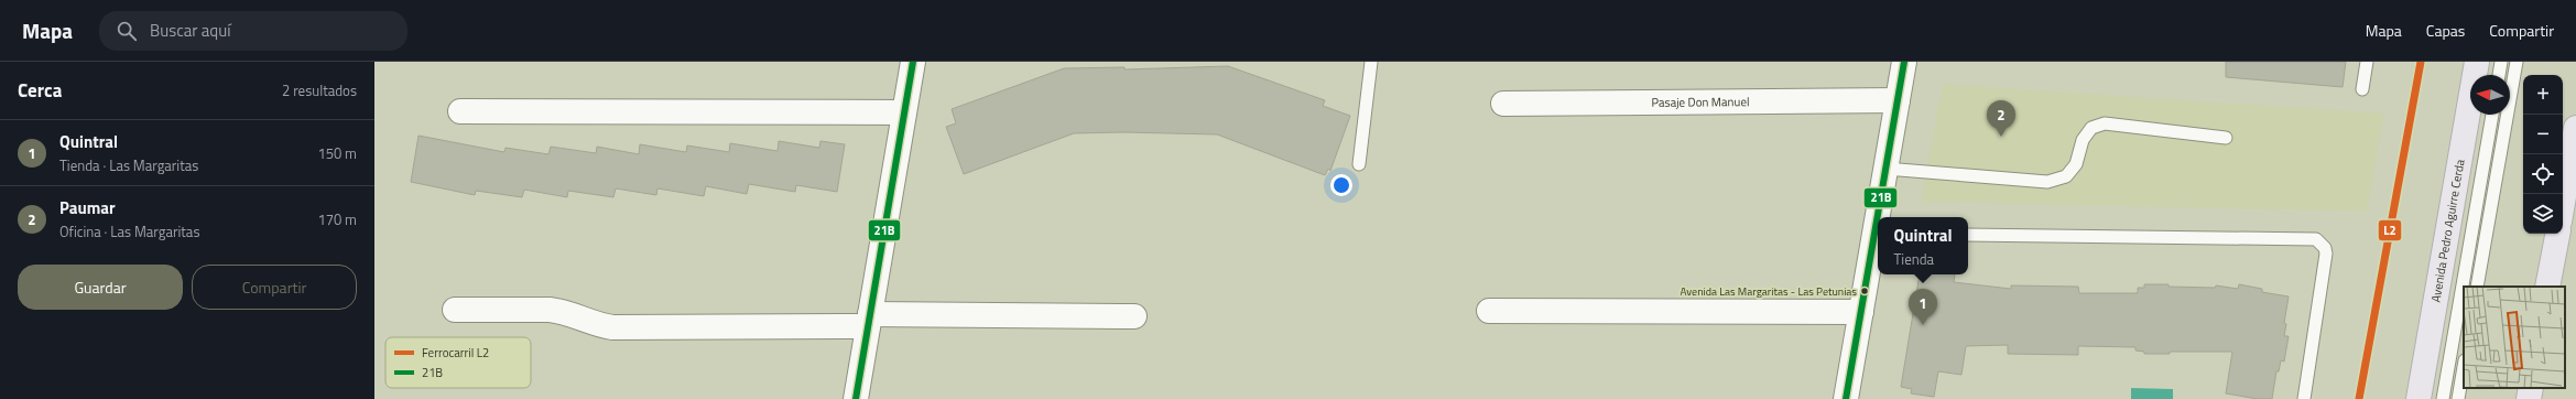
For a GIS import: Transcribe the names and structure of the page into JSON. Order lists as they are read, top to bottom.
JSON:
{
  "streets": {
    "highway": ["Avenida Pedro Aguirre Cerda"],
    "street": ["Pasaje Don Manuel"]
  },
  "places": ["Avenida Las Margaritas - Las Petunias"],
  "lines": ["rail line L2", "transit line 21B"],
  "legend": ["Ferrocarril L2", "21B"],
  "north": "left",
  "page": {
    "header": "Mapa",
    "search": "Buscar aquí",
    "nav": ["Mapa", "Capas", "Compartir"],
    "heading": ["Cerca", "2 resultados"],
    "map_buttons": ["+", "−"],
    "pins": ["2", "1"],
    "list": [
      {
        "mark": "1",
        "name": "Quintral",
        "note": "Tienda · Las Margaritas",
        "value": "150 m"
      },
      {
        "mark": "2",
        "name": "Paumar",
        "note": "Oficina · Las Margaritas",
        "value": "170 m"
      }
    ],
    "popup": ["Quintral", "Tienda"],
    "buttons": ["Guardar", "Compartir"]
  }
}
